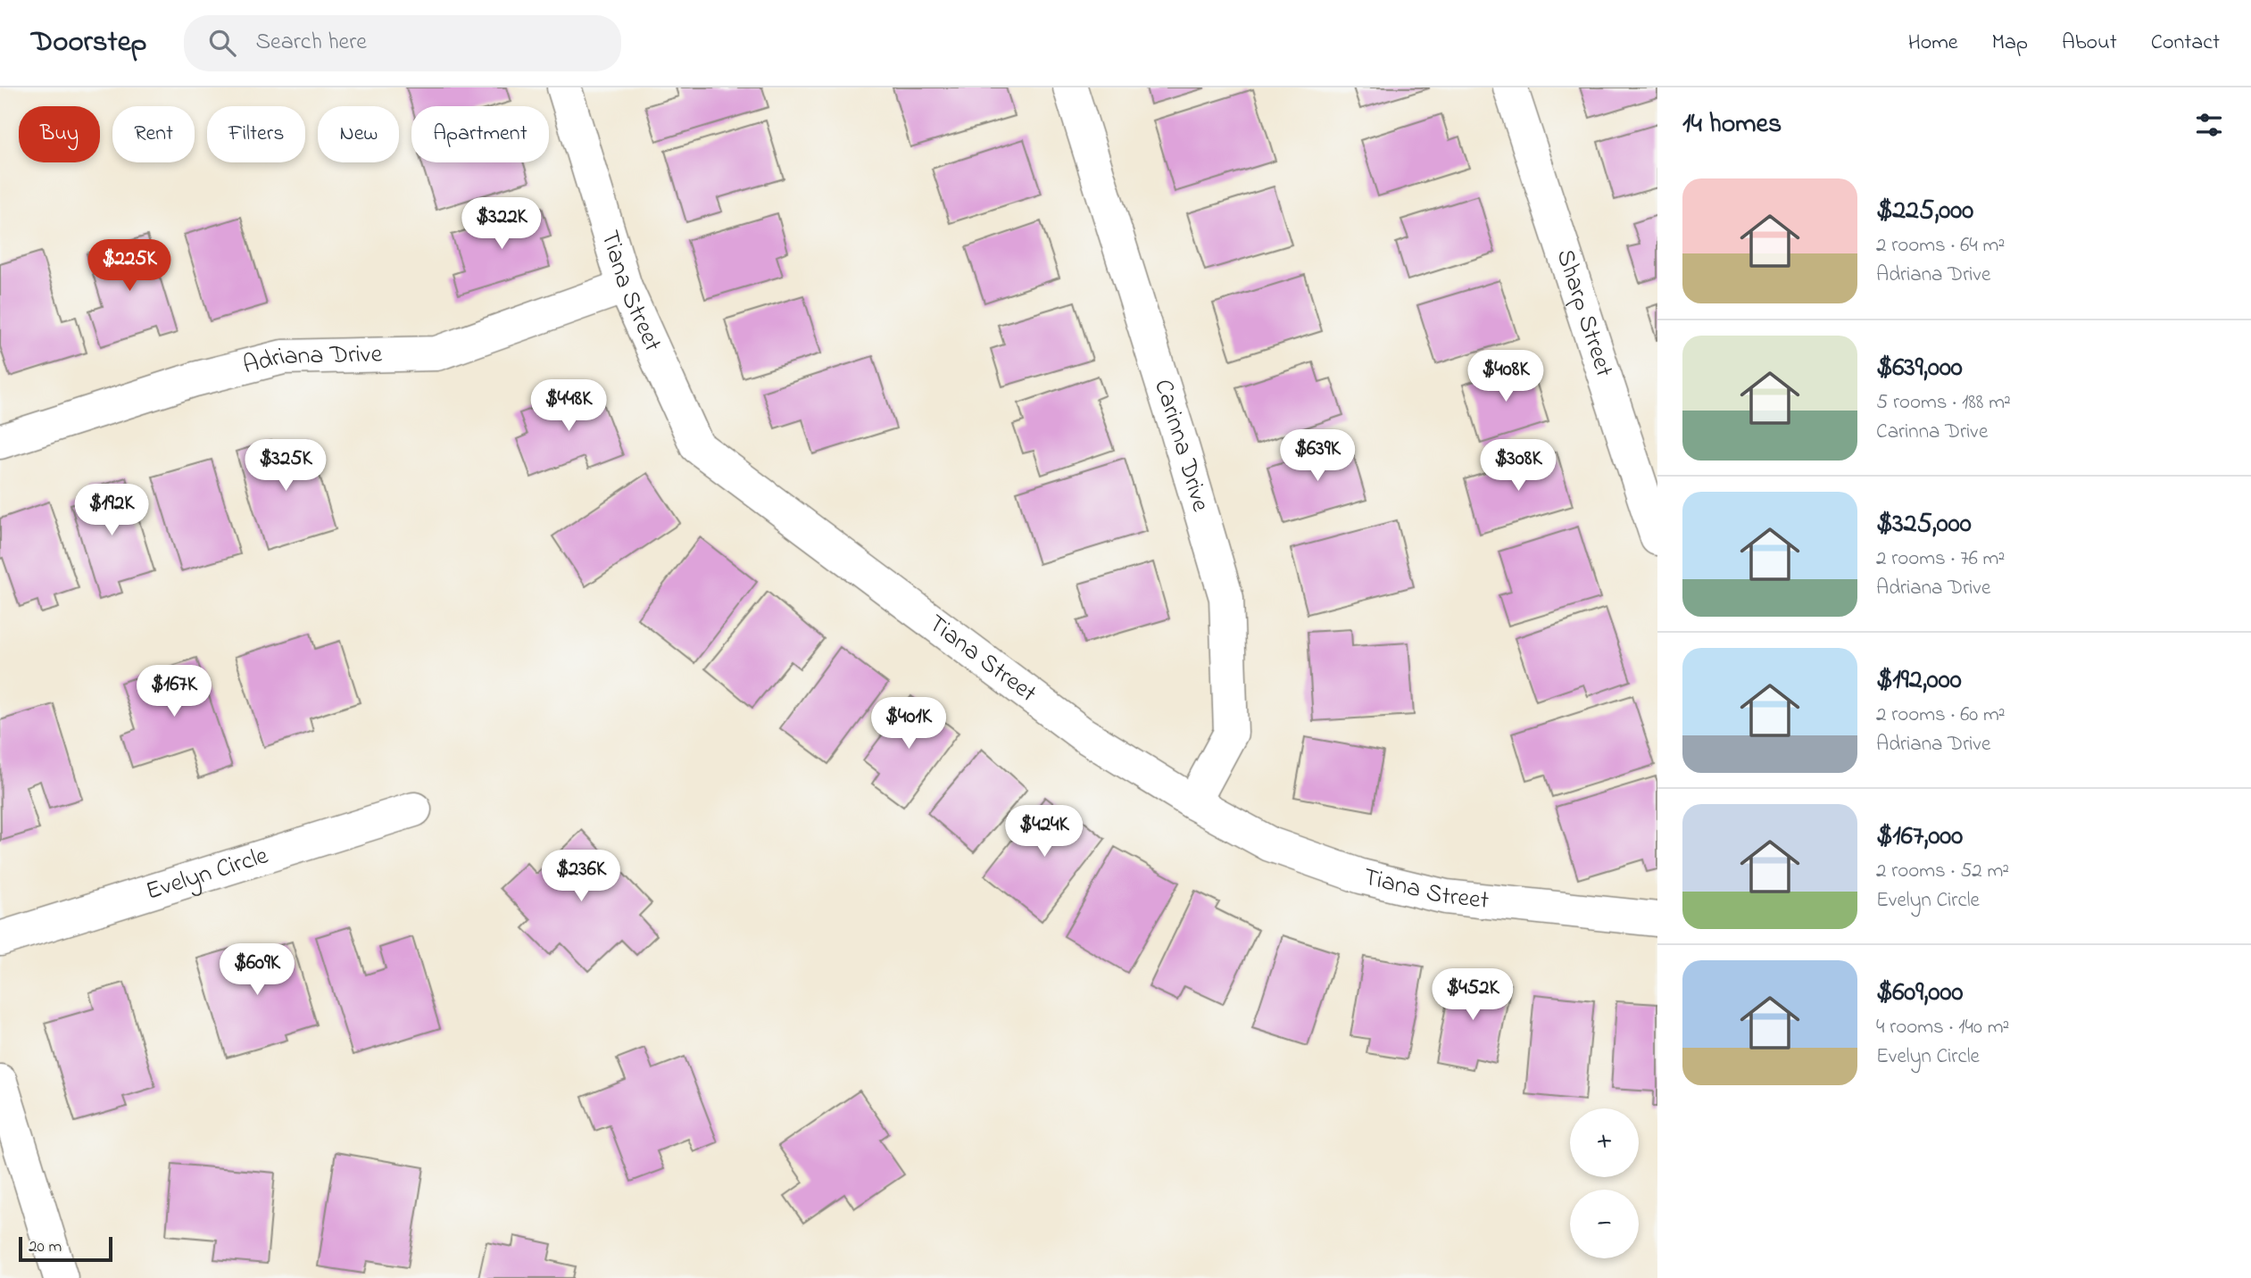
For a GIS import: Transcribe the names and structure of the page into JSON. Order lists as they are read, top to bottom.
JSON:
{
  "streets": {
    "street": [
      "Tiana Street",
      "Sharp Street",
      "Adriana Drive",
      "Carinna Drive",
      "Evelyn Circle"
    ]
  },
  "crossings": [
    ["Tiana Street", "Adriana Drive"],
    ["Tiana Street", "Carinna Drive"]
  ],
  "scale_bar": "20 m",
  "page": {
    "header": "Doorstep",
    "search": "Search here",
    "nav": [
      "Home",
      "Map",
      "About",
      "Contact"
    ],
    "heading": "14 homes",
    "chip": [
      "Buy",
      "Rent",
      "Filters",
      "New",
      "Apartment"
    ],
    "list": [
      {
        "name": "$225,000",
        "note": "2 rooms · 64 m² · Adriana Drive"
      },
      {
        "name": "$639,000",
        "note": "5 rooms · 188 m² · Carinna Drive"
      },
      {
        "name": "$325,000",
        "note": "2 rooms · 76 m² · Adriana Drive"
      },
      {
        "name": "$192,000",
        "note": "2 rooms · 60 m² · Adriana Drive"
      },
      {
        "name": "$167,000",
        "note": "2 rooms · 52 m² · Evelyn Circle"
      },
      {
        "name": "$609,000",
        "note": "4 rooms · 140 m² · Evelyn Circle"
      }
    ],
    "price": [
      "$322K",
      "$225K",
      "$408K",
      "$448K",
      "$639K",
      "$325K",
      "$308K",
      "$192K",
      "$167K",
      "$401K",
      "$424K",
      "$236K",
      "$609K",
      "$452K"
    ],
    "map_buttons": ["+", "−"],
    "scale": "20 m"
  }
}
